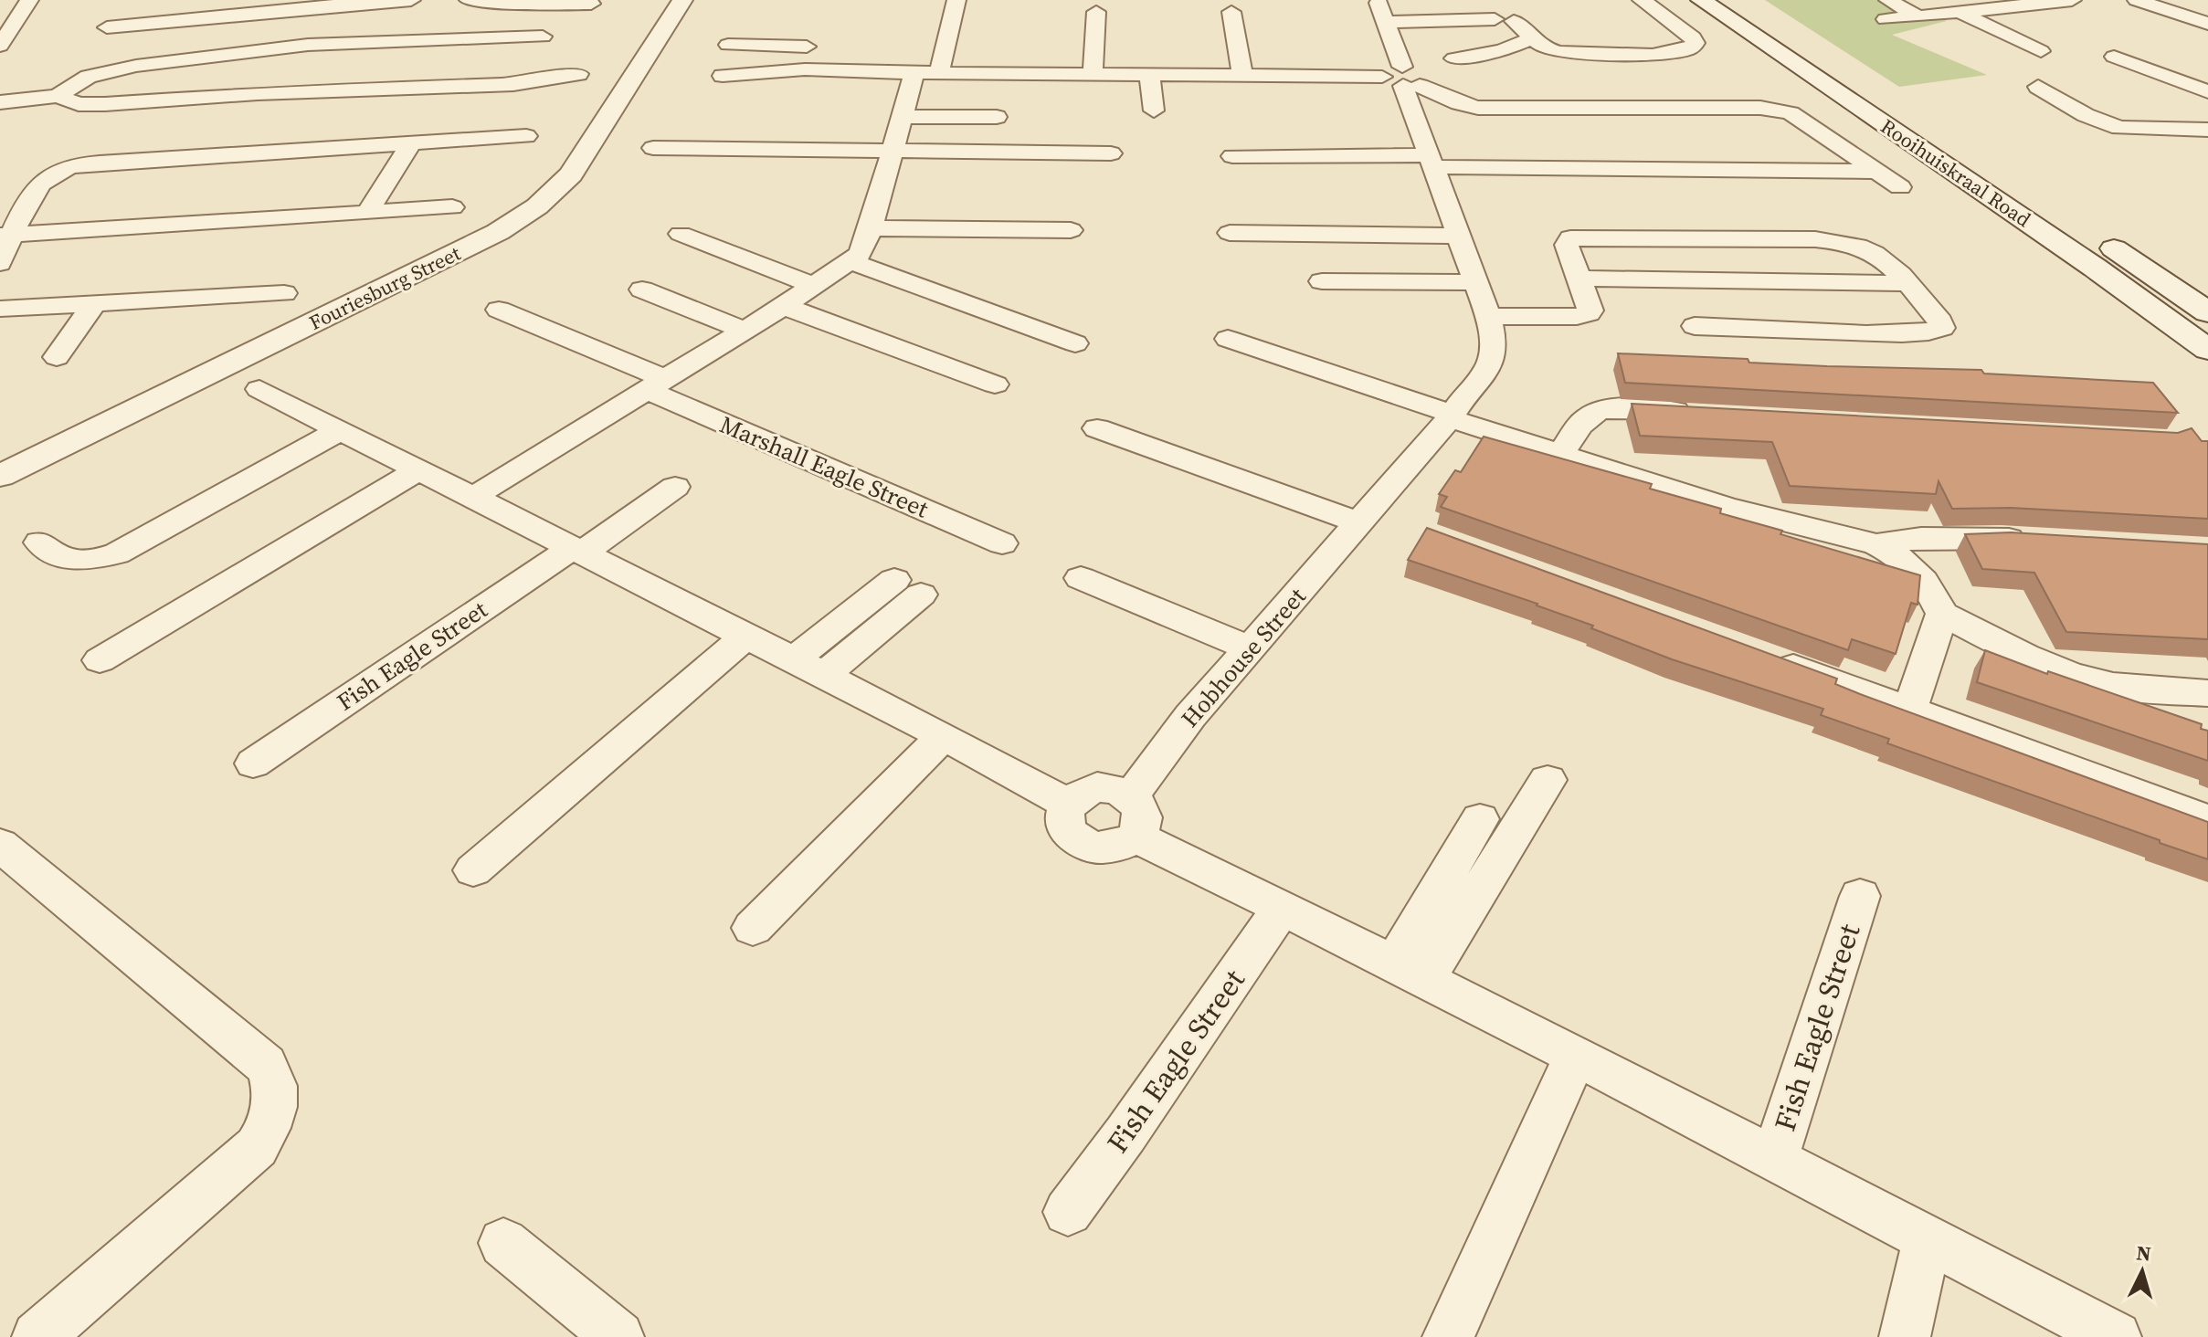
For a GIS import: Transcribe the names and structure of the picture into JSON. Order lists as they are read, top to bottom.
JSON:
{
  "streets": {
    "main road": ["Rooihuiskraal Road", "Fouriesburg Street"],
    "street": ["Marshall Eagle Street", "Fish Eagle Street", "Hobhouse Street"]
  },
  "crossings": [
    ["Fish Eagle Street", "Hobhouse Street"]
  ],
  "north": "top"
}
